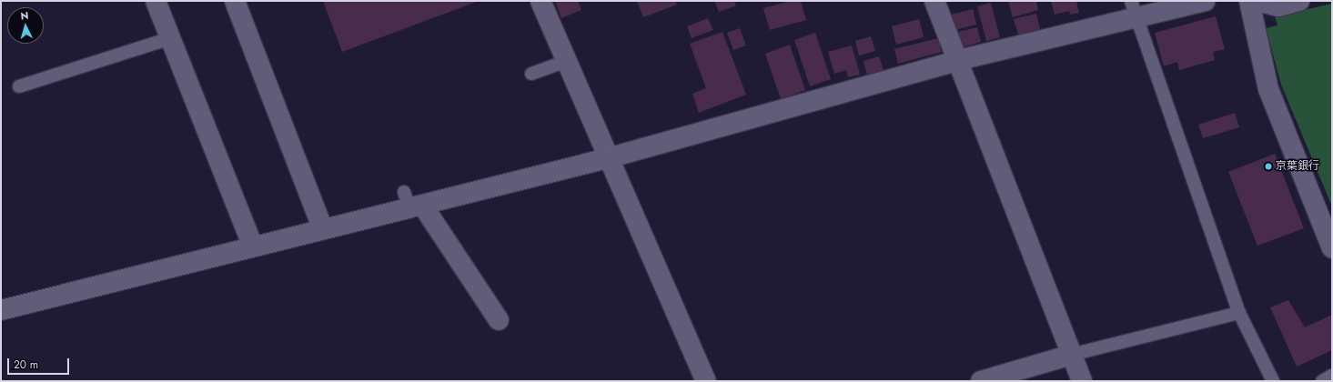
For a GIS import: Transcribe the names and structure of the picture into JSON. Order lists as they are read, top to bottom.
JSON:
{
  "places": ["京葉銀行"],
  "scale_bar": "20 m",
  "north": "top"
}
